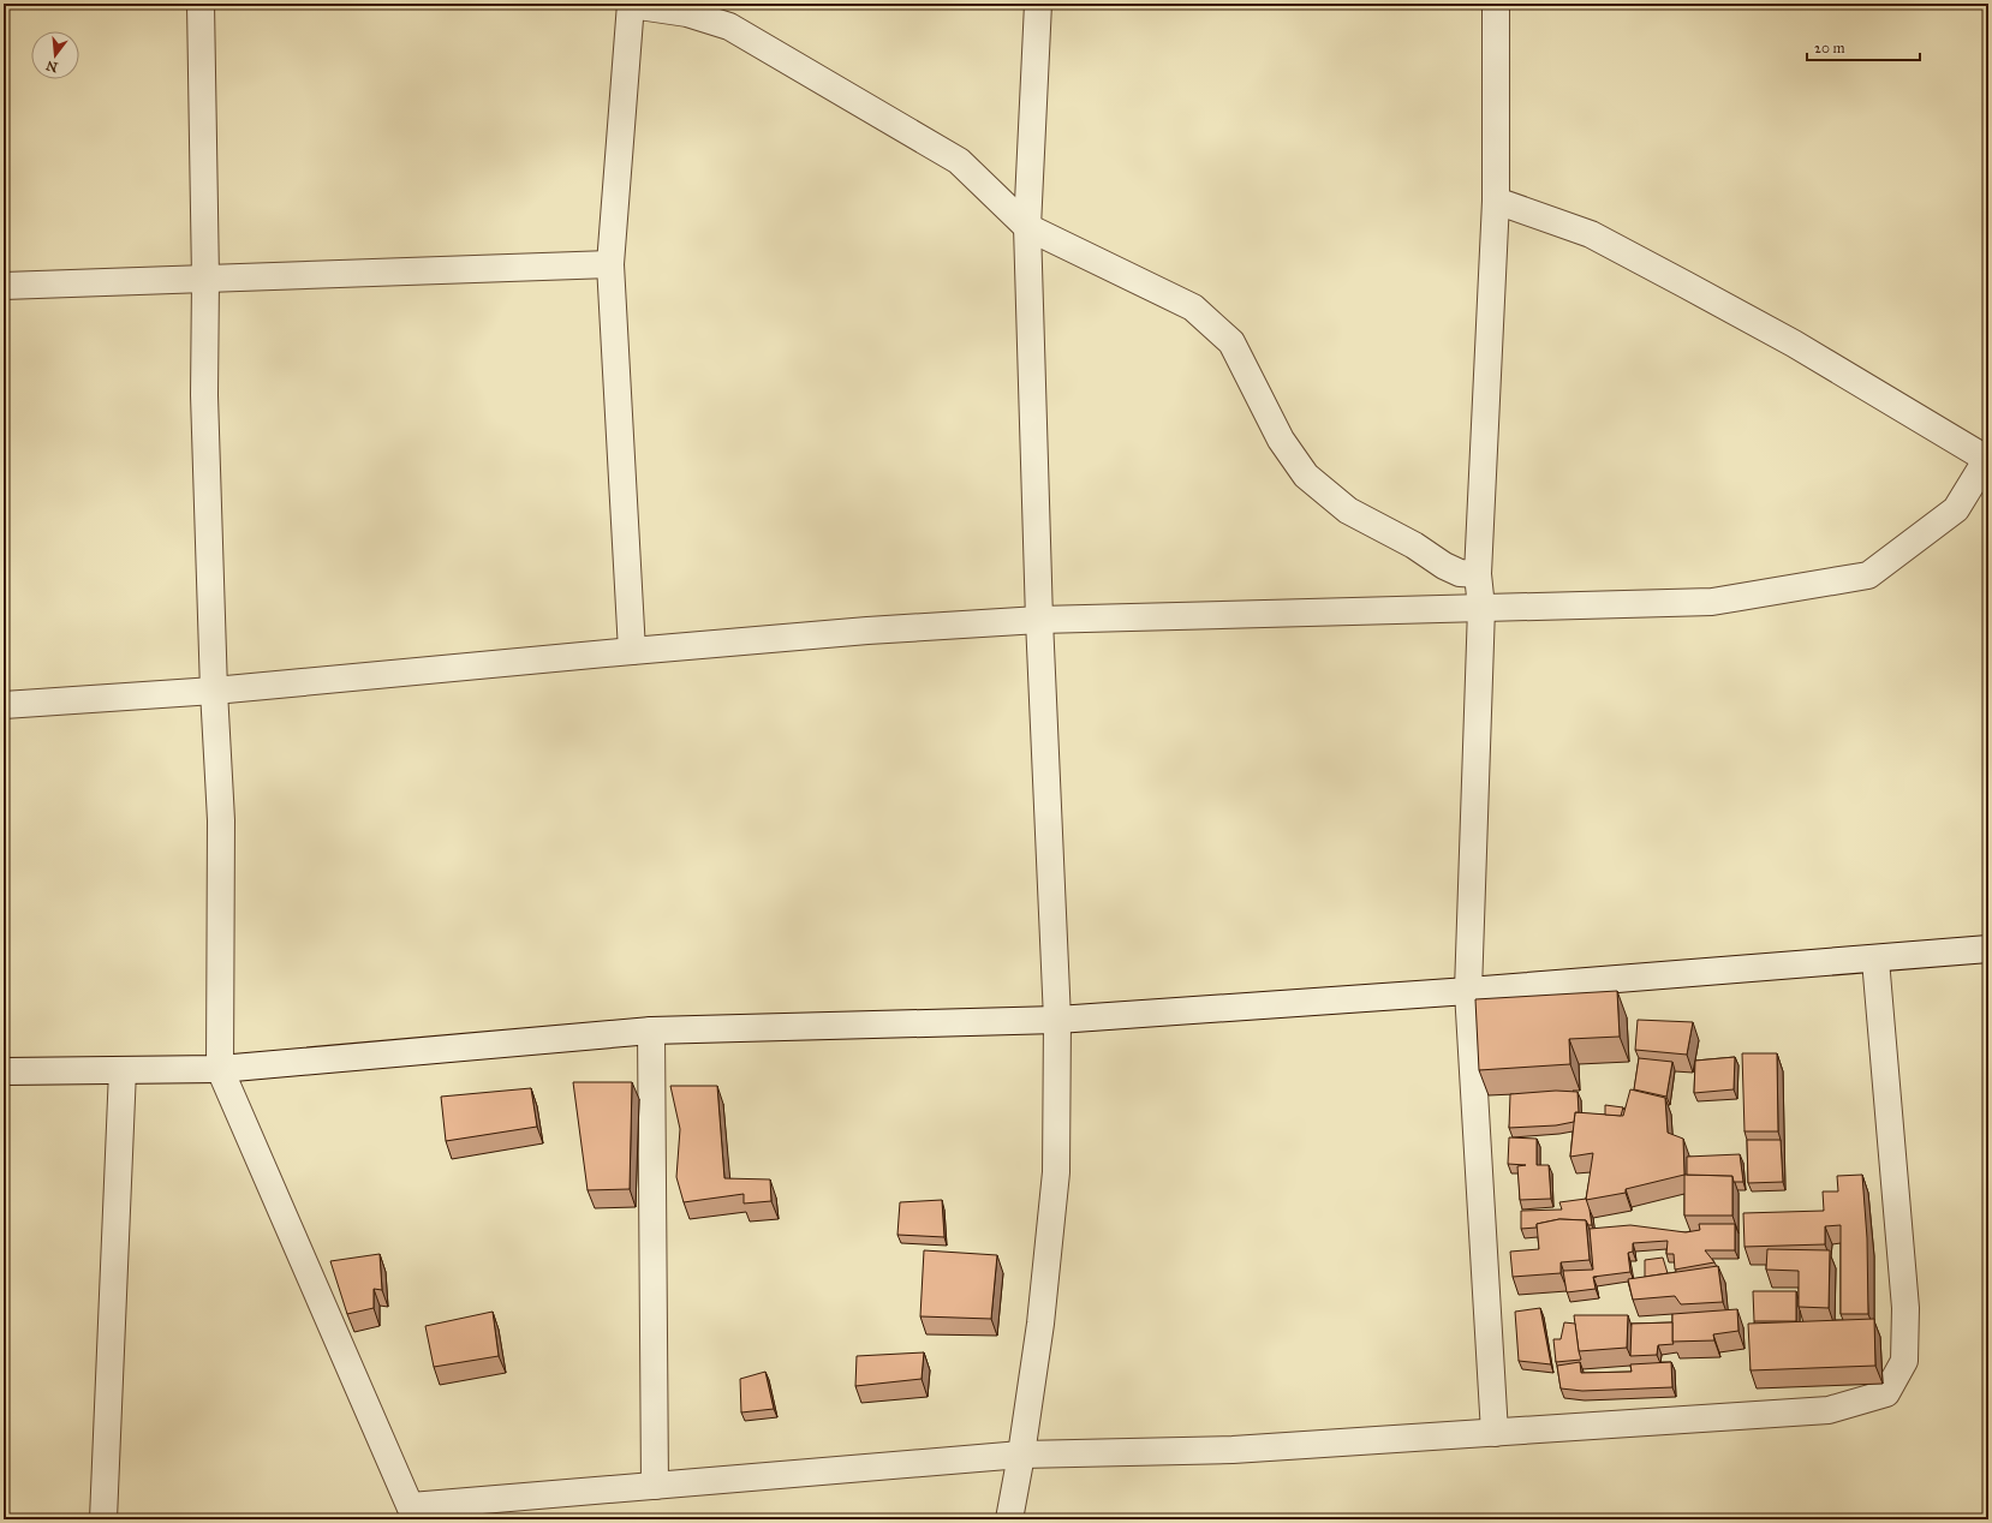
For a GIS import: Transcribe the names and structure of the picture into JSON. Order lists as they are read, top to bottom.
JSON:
{
  "scale_bar": "20 m",
  "north": "bottom"
}
